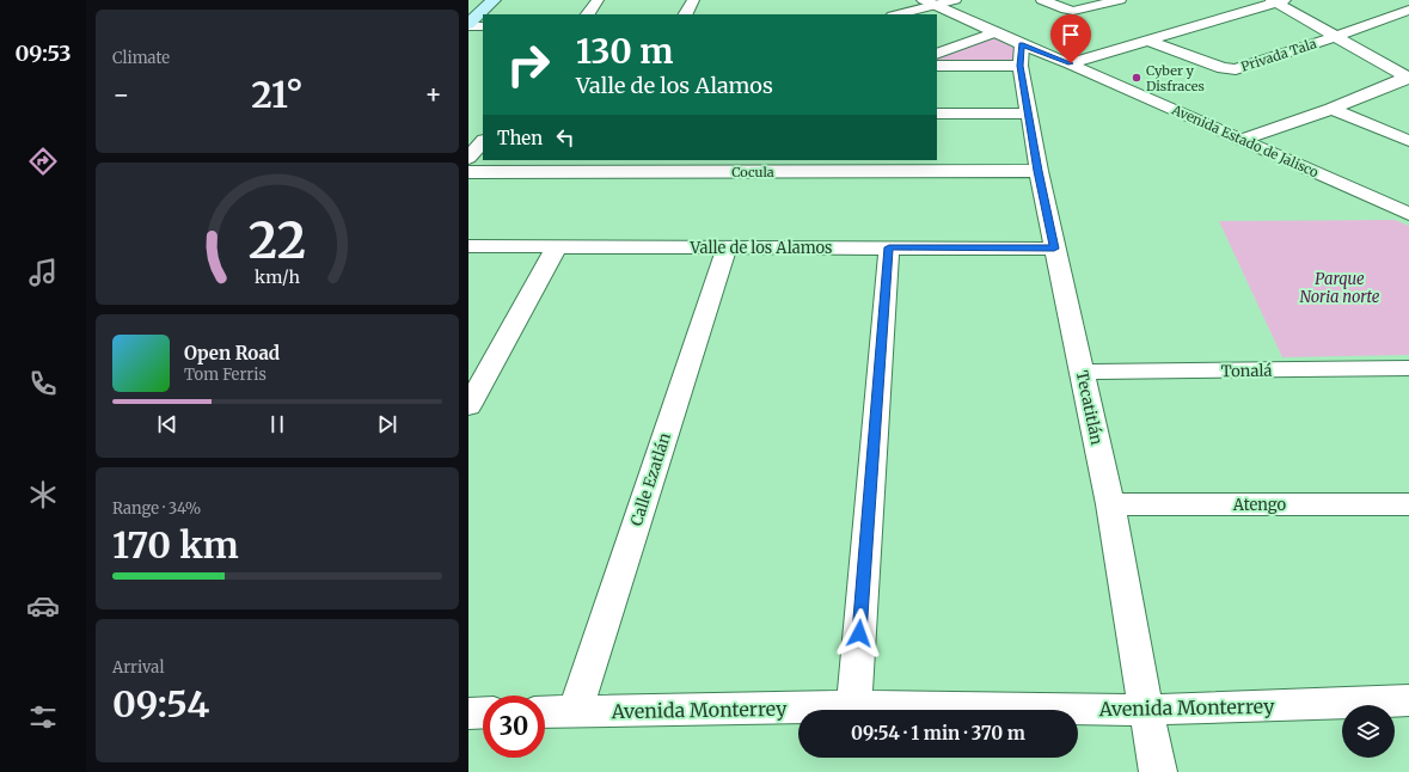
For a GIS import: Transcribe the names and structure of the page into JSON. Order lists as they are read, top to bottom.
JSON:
{
  "streets": {
    "street": [
      "Privada Tala",
      "Avenida Estado de Jalisco",
      "Cocula",
      "Valle de los Alamos",
      "Tonalá",
      "Tecatitlán",
      "Calle Ezatlán",
      "Atengo",
      "Avenida Monterrey"
    ]
  },
  "crossings": [
    ["Avenida Estado de Jalisco", "Tecatitlán"],
    ["Cocula", "Tecatitlán"],
    ["Valle de los Alamos", "Tecatitlán"],
    ["Valle de los Alamos", "Calle Ezatlán"],
    ["Tonalá", "Tecatitlán"],
    ["Tecatitlán", "Atengo"],
    ["Tecatitlán", "Avenida Monterrey"],
    ["Calle Ezatlán", "Avenida Monterrey"]
  ],
  "parks": ["Parque Noria norte"],
  "places": ["Cyber y Disfraces"],
  "page": {
    "tabs": "09:53",
    "tile": [
      "Climate",
      ["Range · 34%", "170 km"],
      ["Arrival", "09:54"]
    ],
    "turn": ["130 m", "Valle de los Alamos"],
    "heat": ["−", "21°", "+"],
    "then": "Then",
    "song": ["Open Road", "Tom Ferris"],
    "limit": "30",
    "trip": "09:54 · 1 min · 370 m",
    "gauge": ["22", "km/h"]
  }
}
